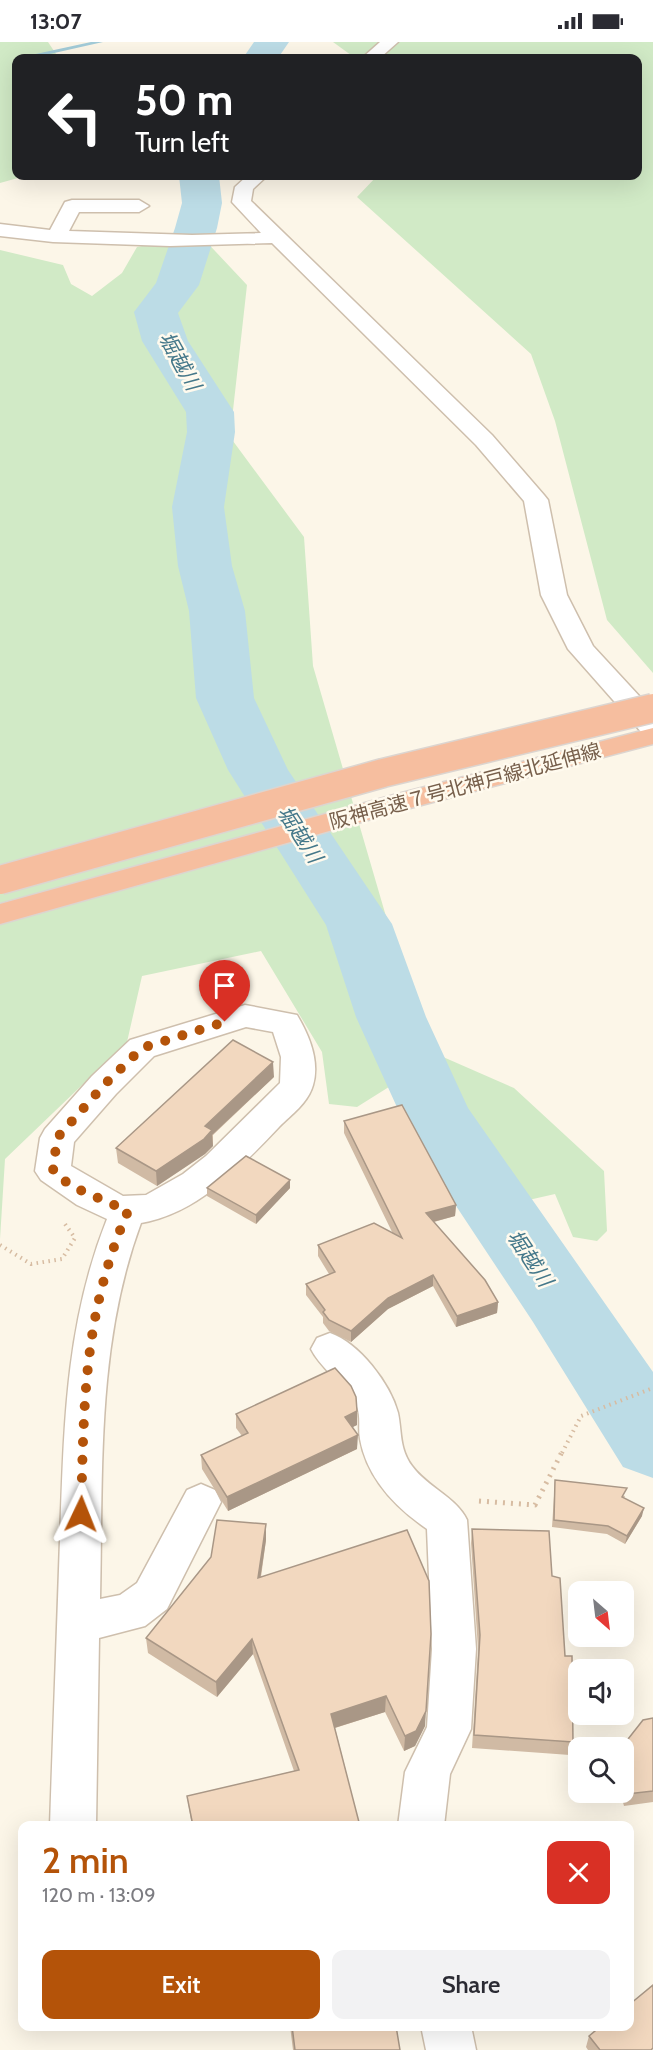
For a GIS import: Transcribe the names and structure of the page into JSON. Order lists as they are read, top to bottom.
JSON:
{
  "streets": {
    "highway": ["阪神高速７号北神戸線北延伸線"]
  },
  "water": ["堀越川"],
  "north": "bottom right",
  "page": {
    "status": "13:07",
    "turn": ["50 m", "Turn left"],
    "heading": ["2 min", "120 m · 13:09"],
    "buttons": ["Exit", "Share"]
  }
}
